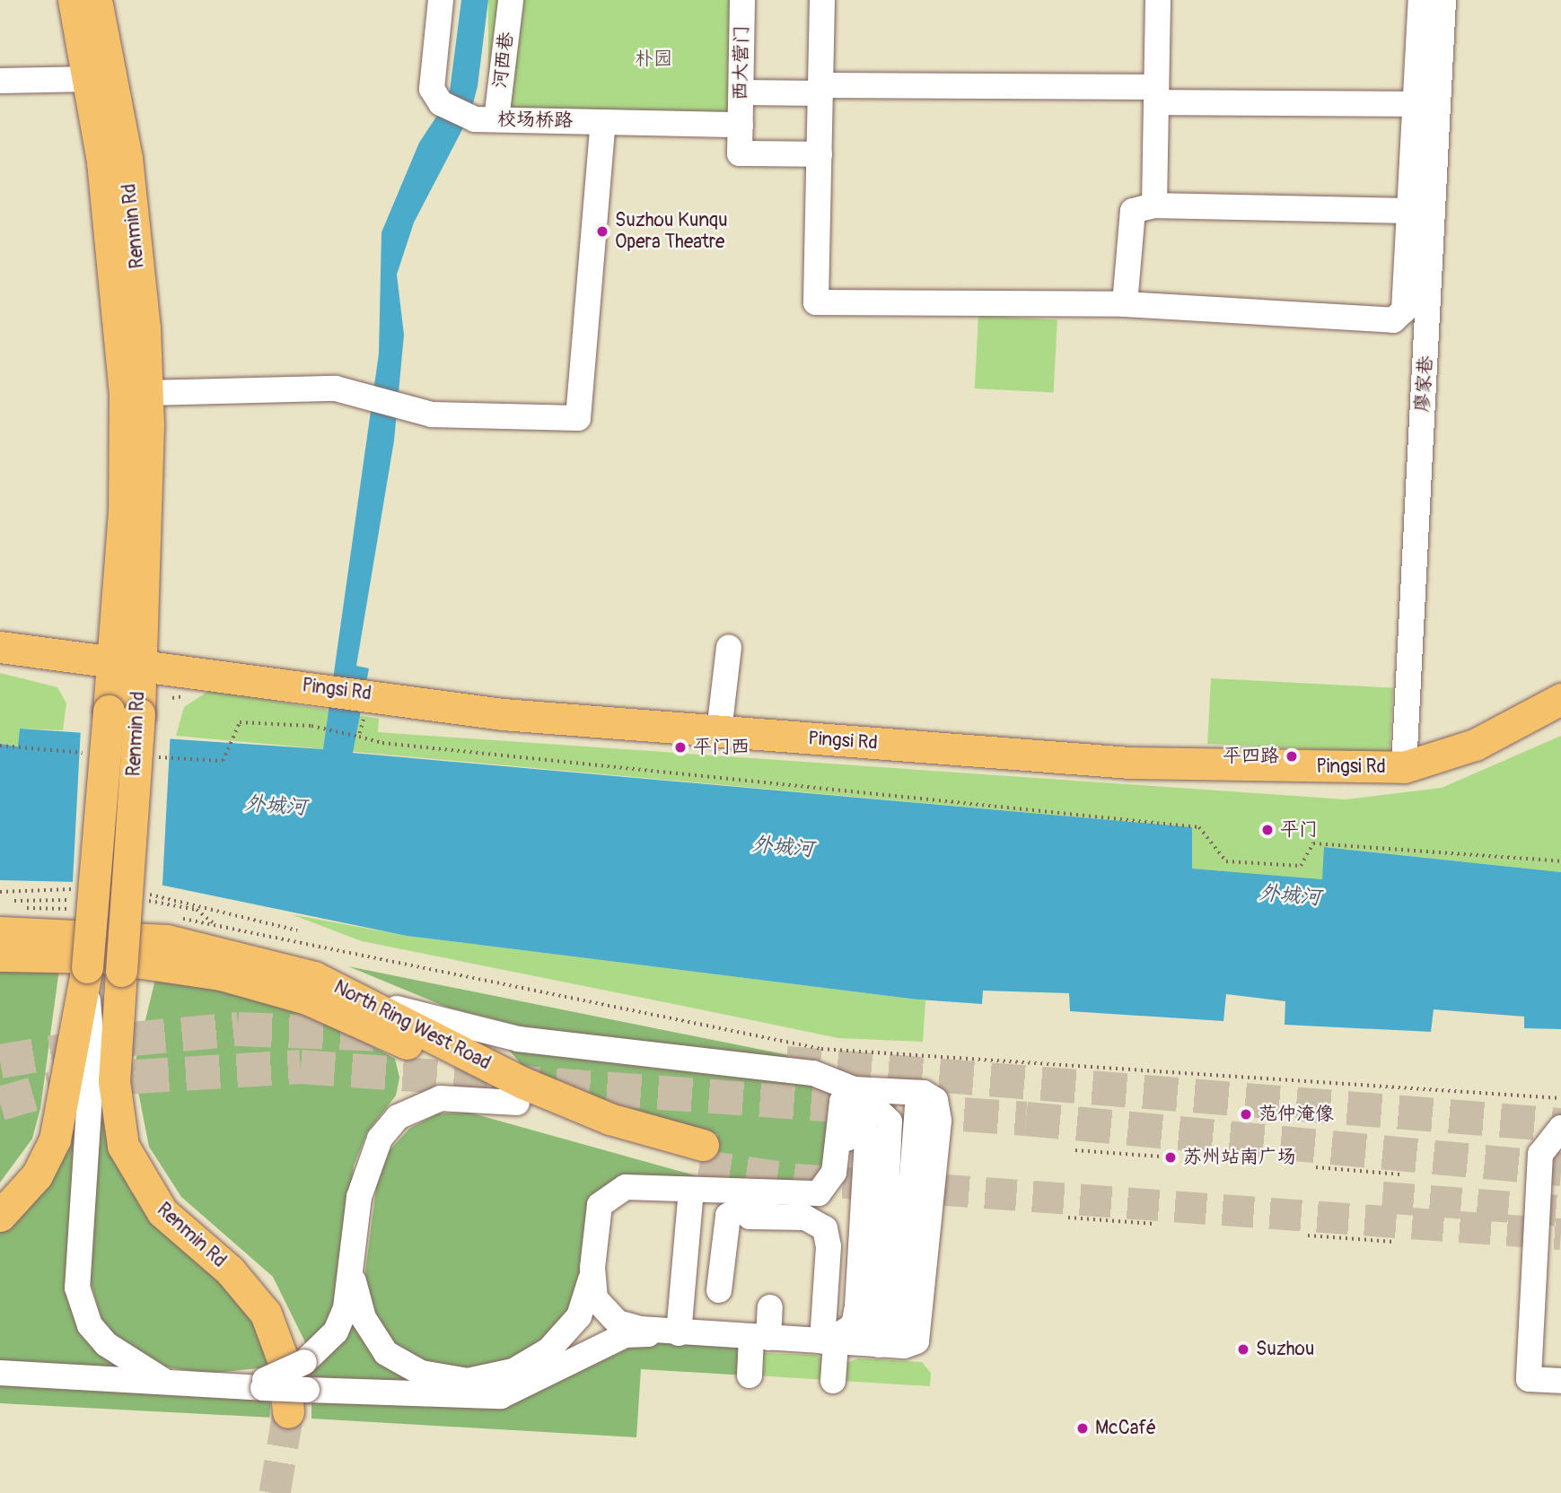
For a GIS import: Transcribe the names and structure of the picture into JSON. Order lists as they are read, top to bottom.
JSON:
{
  "streets": {
    "main road": ["Renmin Rd", "Pingsi Rd", "North Ring West Road"],
    "street": [
      "河西巷",
      "西大营门",
      "校场桥路",
      "廖家巷"
    ]
  },
  "crossings": [
    ["河西巷", "校场桥路"],
    ["西大营门", "校场桥路"],
    ["Renmin Rd", "Pingsi Rd"],
    ["廖家巷", "Pingsi Rd"]
  ],
  "water": ["外城河"],
  "parks": ["朴园"],
  "places": [
    "Suzhou Kunqu Opera Theatre",
    "平门西",
    "平四路",
    "平门",
    "范仲淹像",
    "苏州站南广场",
    "Suzhou",
    "McCafé"
  ]
}
